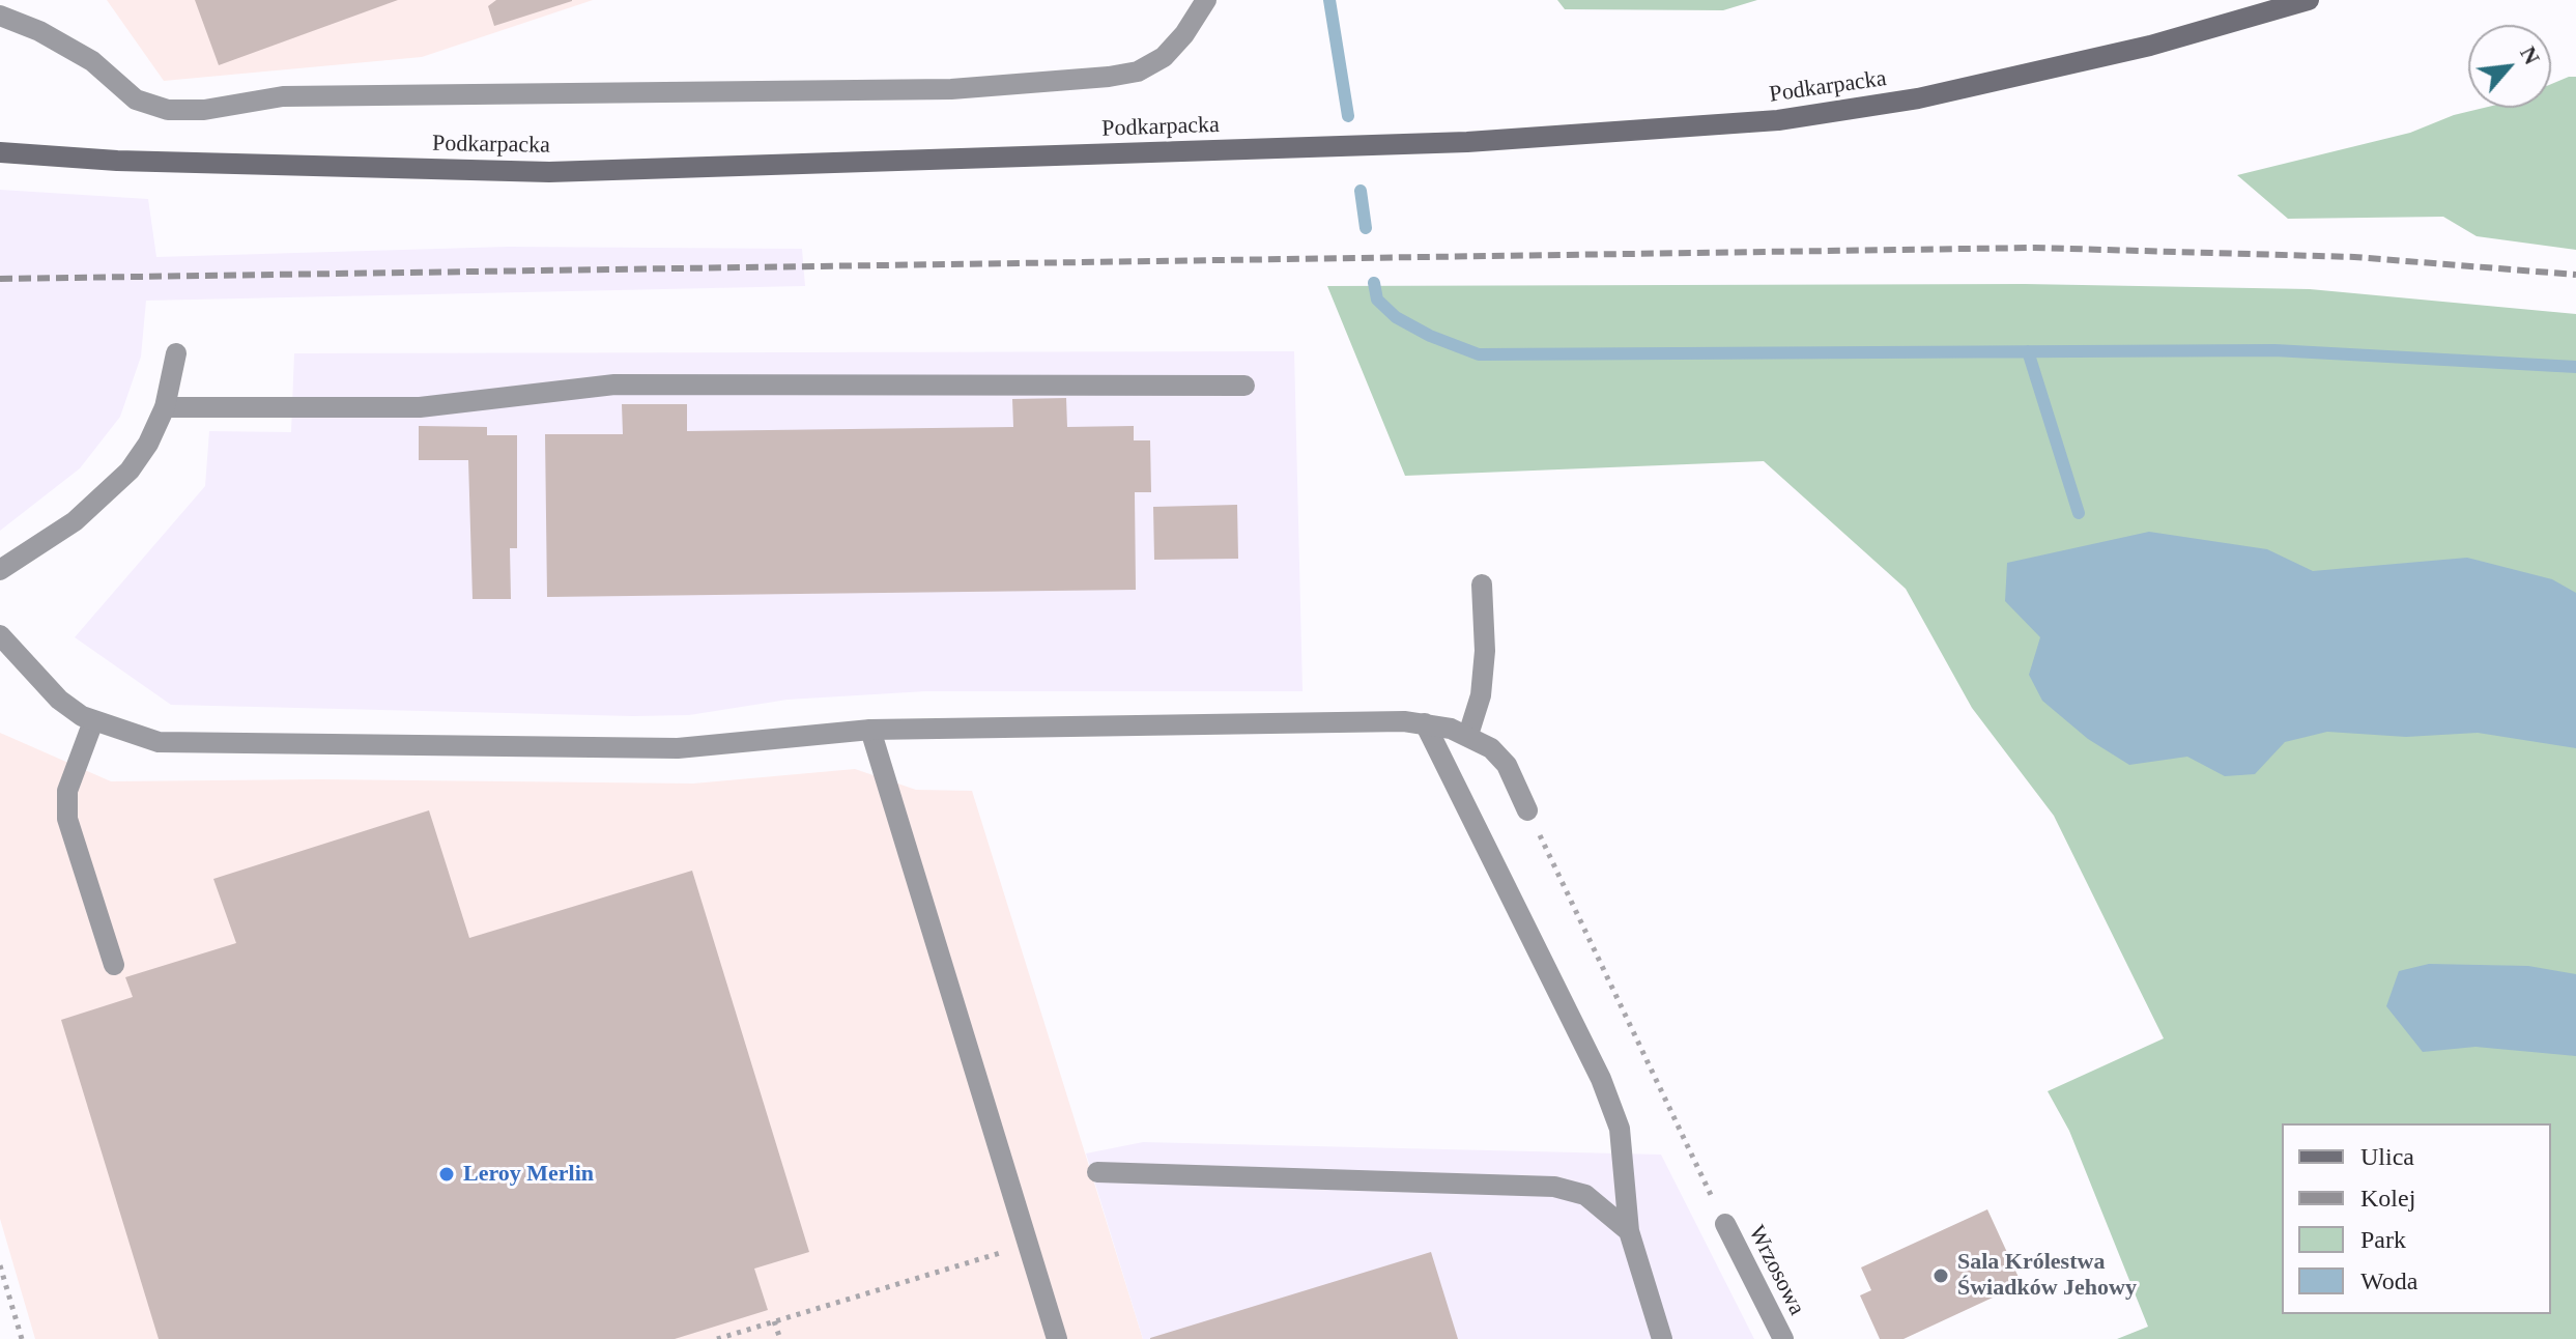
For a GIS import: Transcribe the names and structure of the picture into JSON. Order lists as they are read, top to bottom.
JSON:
{
  "streets": {
    "main road": ["Podkarpacka"],
    "street": ["Wrzosowa"]
  },
  "places": ["Leroy Merlin", "Sala Królestwa Świadków Jehowy"],
  "legend": [
    "Ulica",
    "Kolej",
    "Park",
    "Woda"
  ],
  "north": "top right"
}
